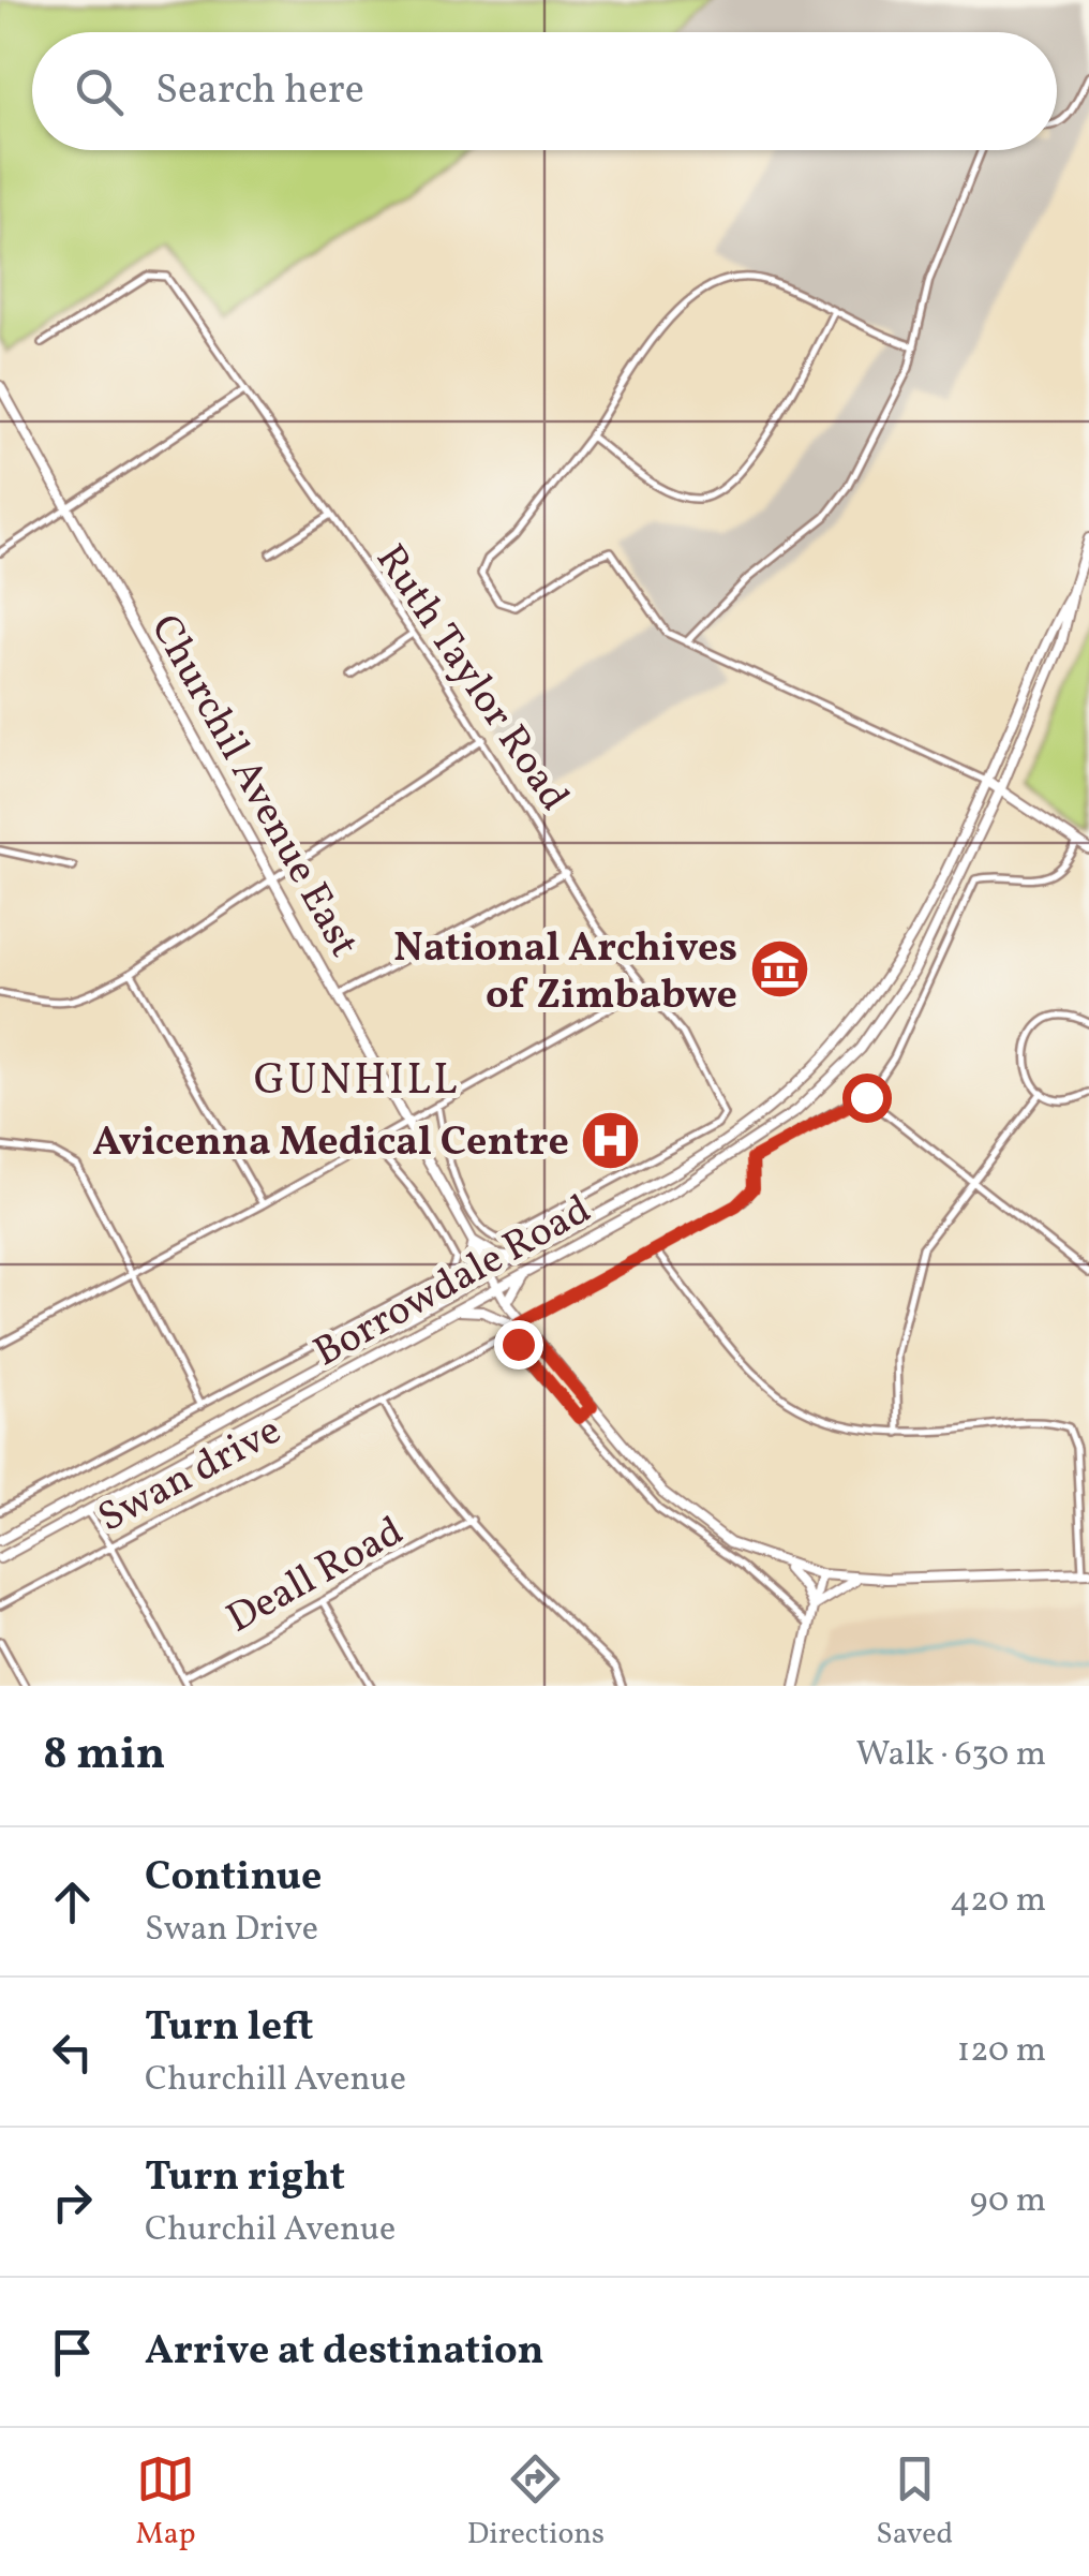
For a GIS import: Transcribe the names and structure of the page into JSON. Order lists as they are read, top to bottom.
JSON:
{
  "streets": {
    "main road": ["Churchil Avenue East", "Borrowdale Road"],
    "street": ["Ruth Taylor Road", "Swan drive", "Deall Road"]
  },
  "crossings": [
    ["Churchil Avenue East", "Borrowdale Road"]
  ],
  "districts": ["GUNHILL"],
  "places": {
    "museum": ["National Archives of Zimbabwe"],
    "hospital": ["Avicenna Medical Centre"]
  },
  "page": {
    "search": "Search here",
    "heading": ["8 min", "Walk · 630 m"],
    "list": [
      ["Continue", "Swan Drive", "420 m"],
      ["Turn left", "Churchill Avenue", "120 m"],
      ["Turn right", "Churchil Avenue", "90 m"],
      "Arrive at destination"
    ],
    "nav": ["Map", "Directions", "Saved"]
  }
}
